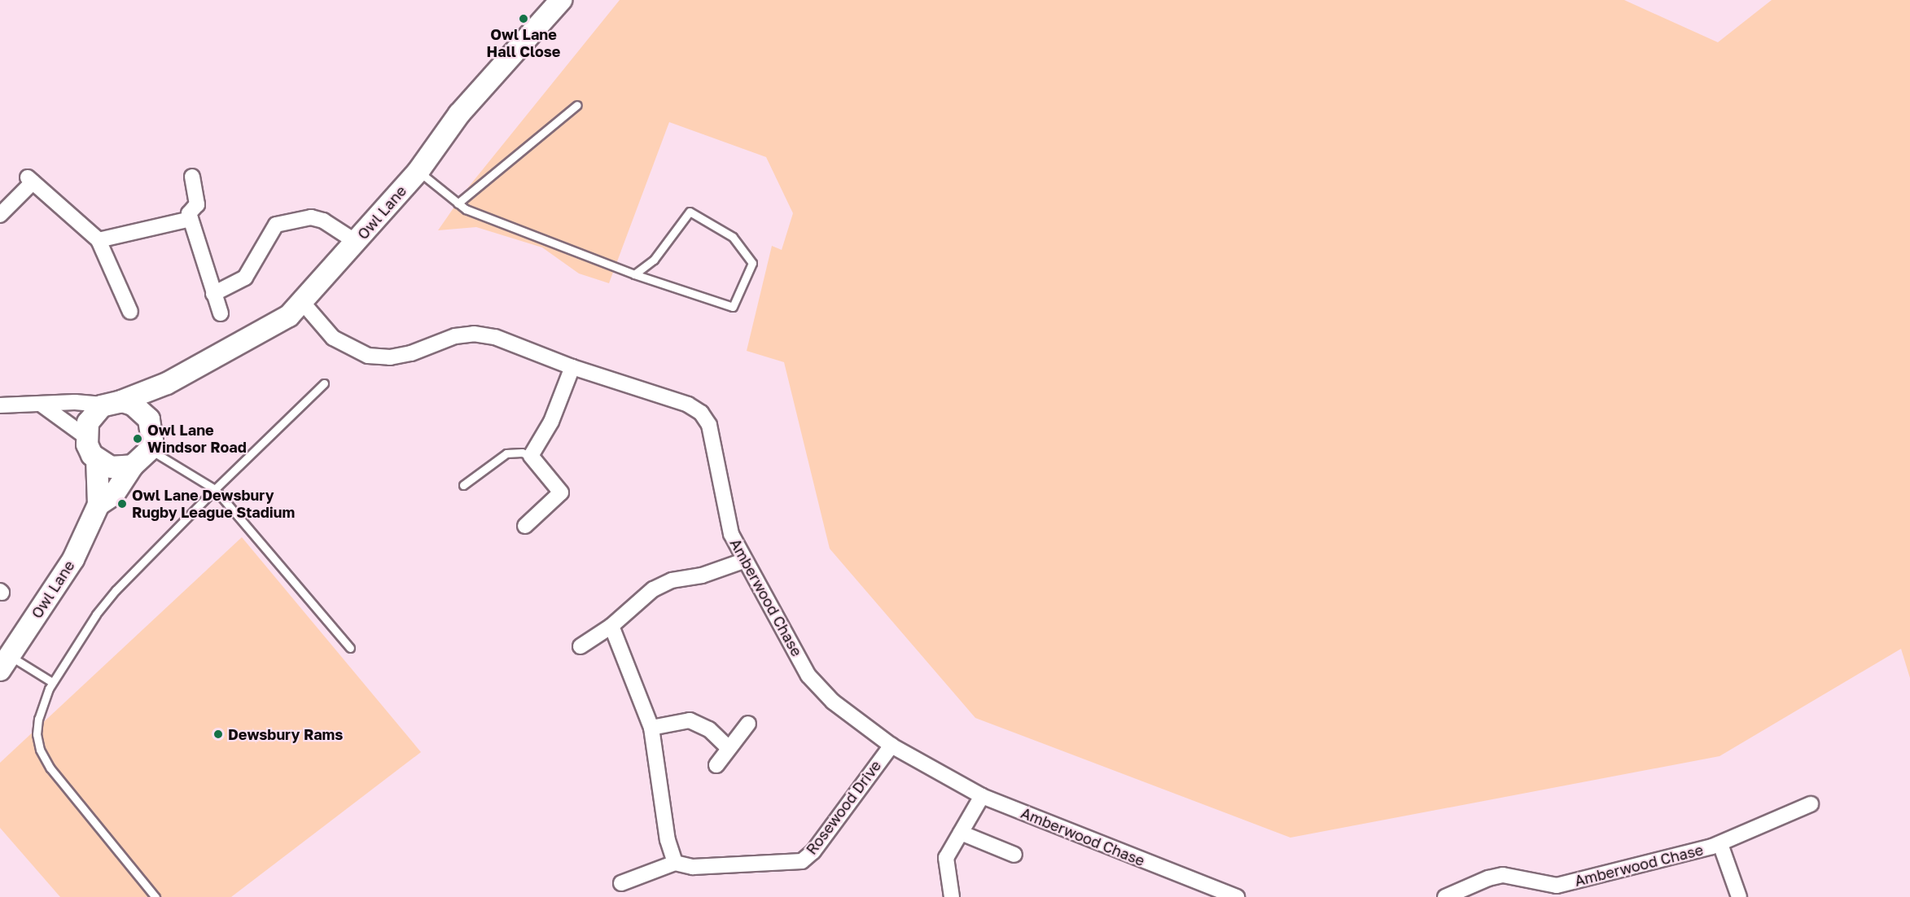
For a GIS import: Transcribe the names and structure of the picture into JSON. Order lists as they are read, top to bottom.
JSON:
{
  "streets": {
    "main road": ["Owl Lane"],
    "street": ["Amberwood Chase", "Rosewood Drive"]
  },
  "crossings": [
    ["Owl Lane", "Amberwood Chase"],
    ["Amberwood Chase", "Rosewood Drive"]
  ],
  "places": [
    "Owl Lane Hall Close",
    "Owl Lane Windsor Road",
    "Owl Lane Dewsbury Rugby League Stadium",
    "Dewsbury Rams"
  ]
}
